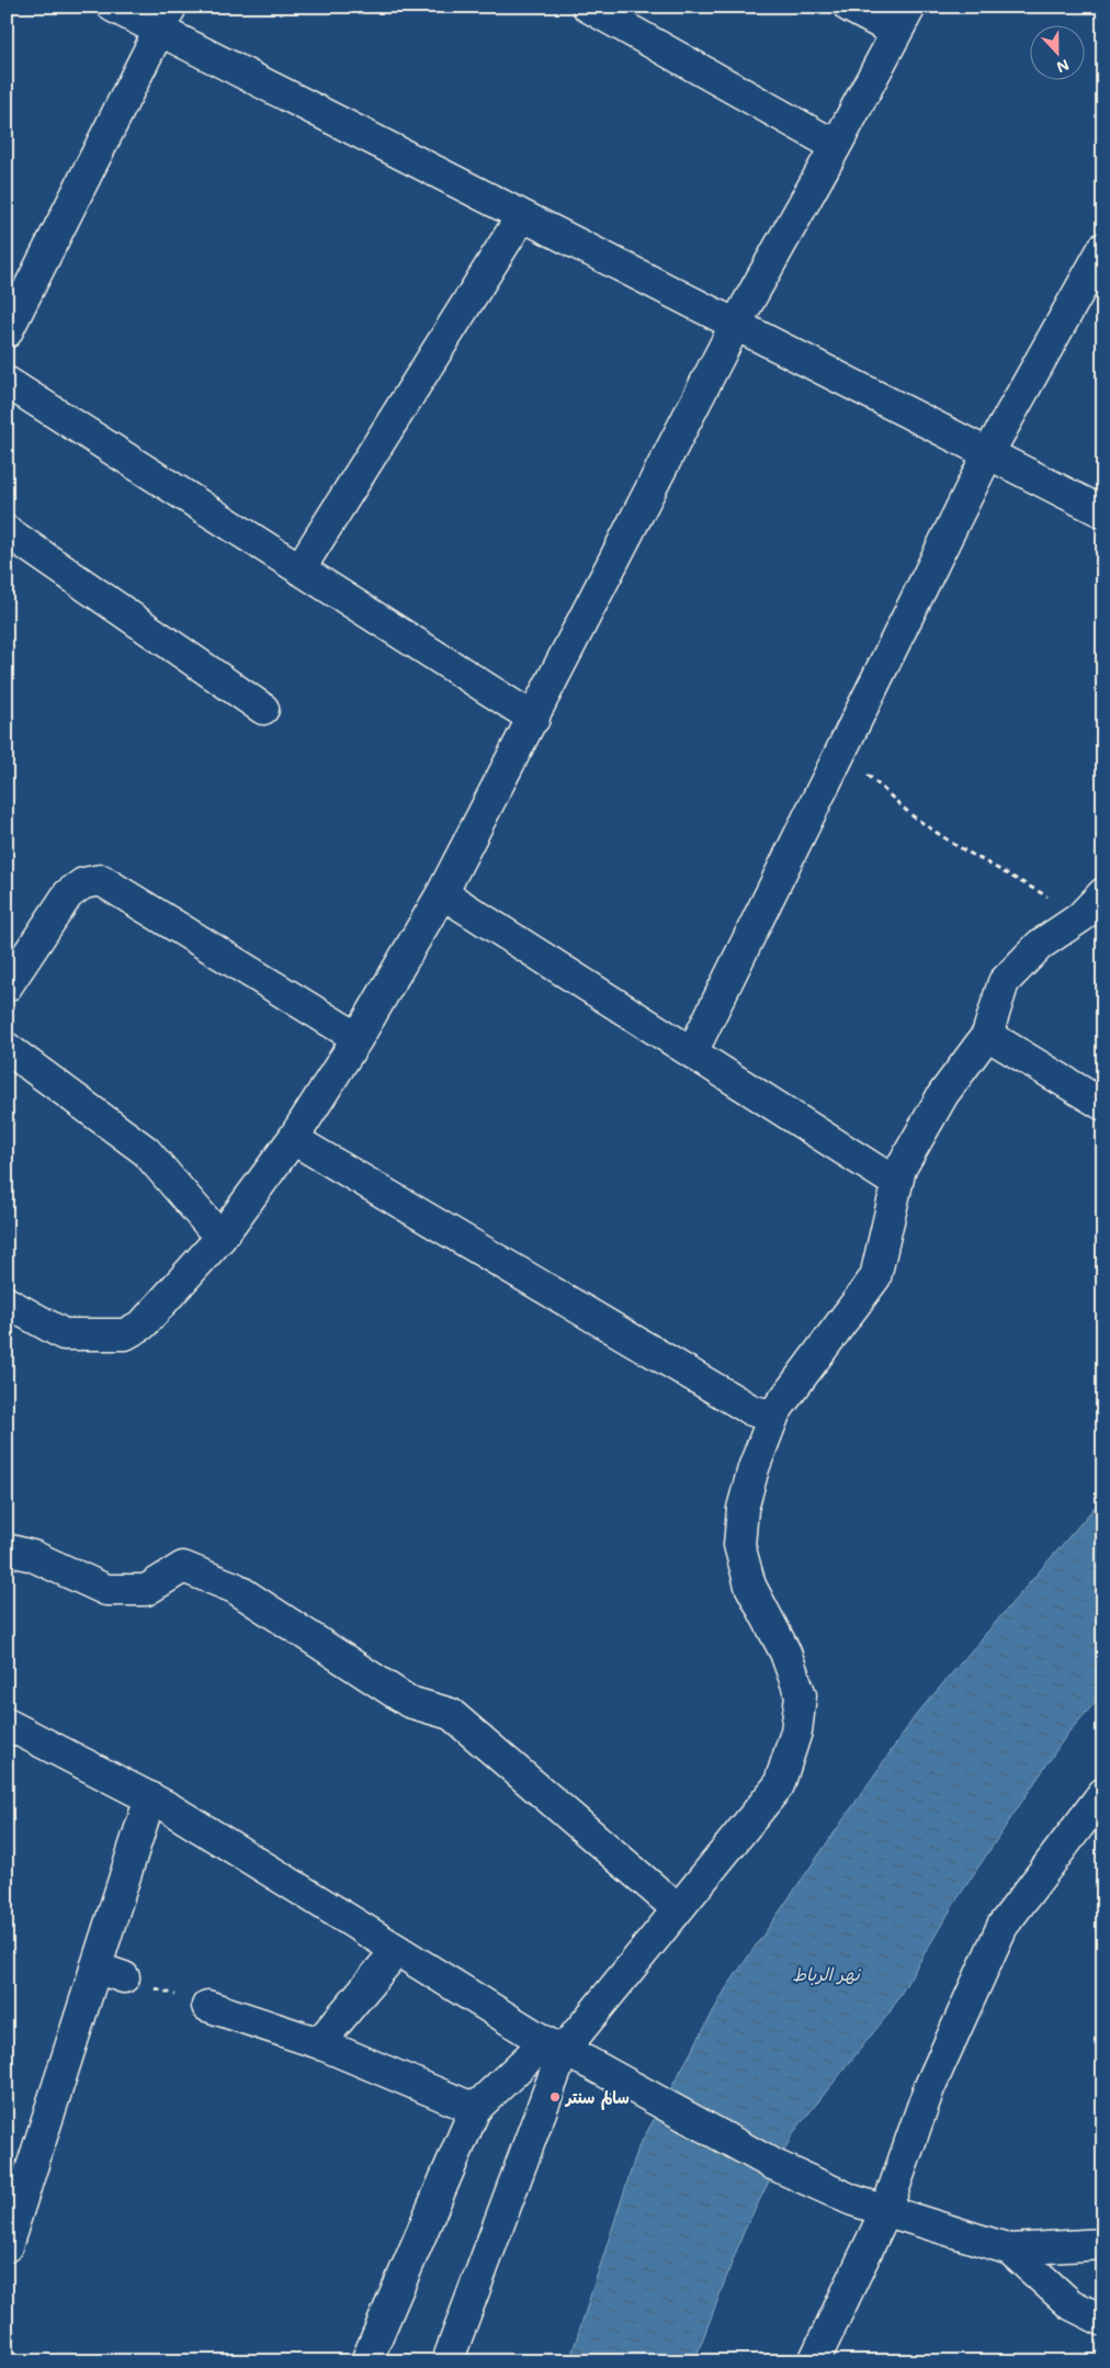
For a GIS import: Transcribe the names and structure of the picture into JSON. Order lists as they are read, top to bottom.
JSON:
{
  "water": ["نهر الرباط"],
  "places": ["سالم سنتر"],
  "north": "bottom"
}
